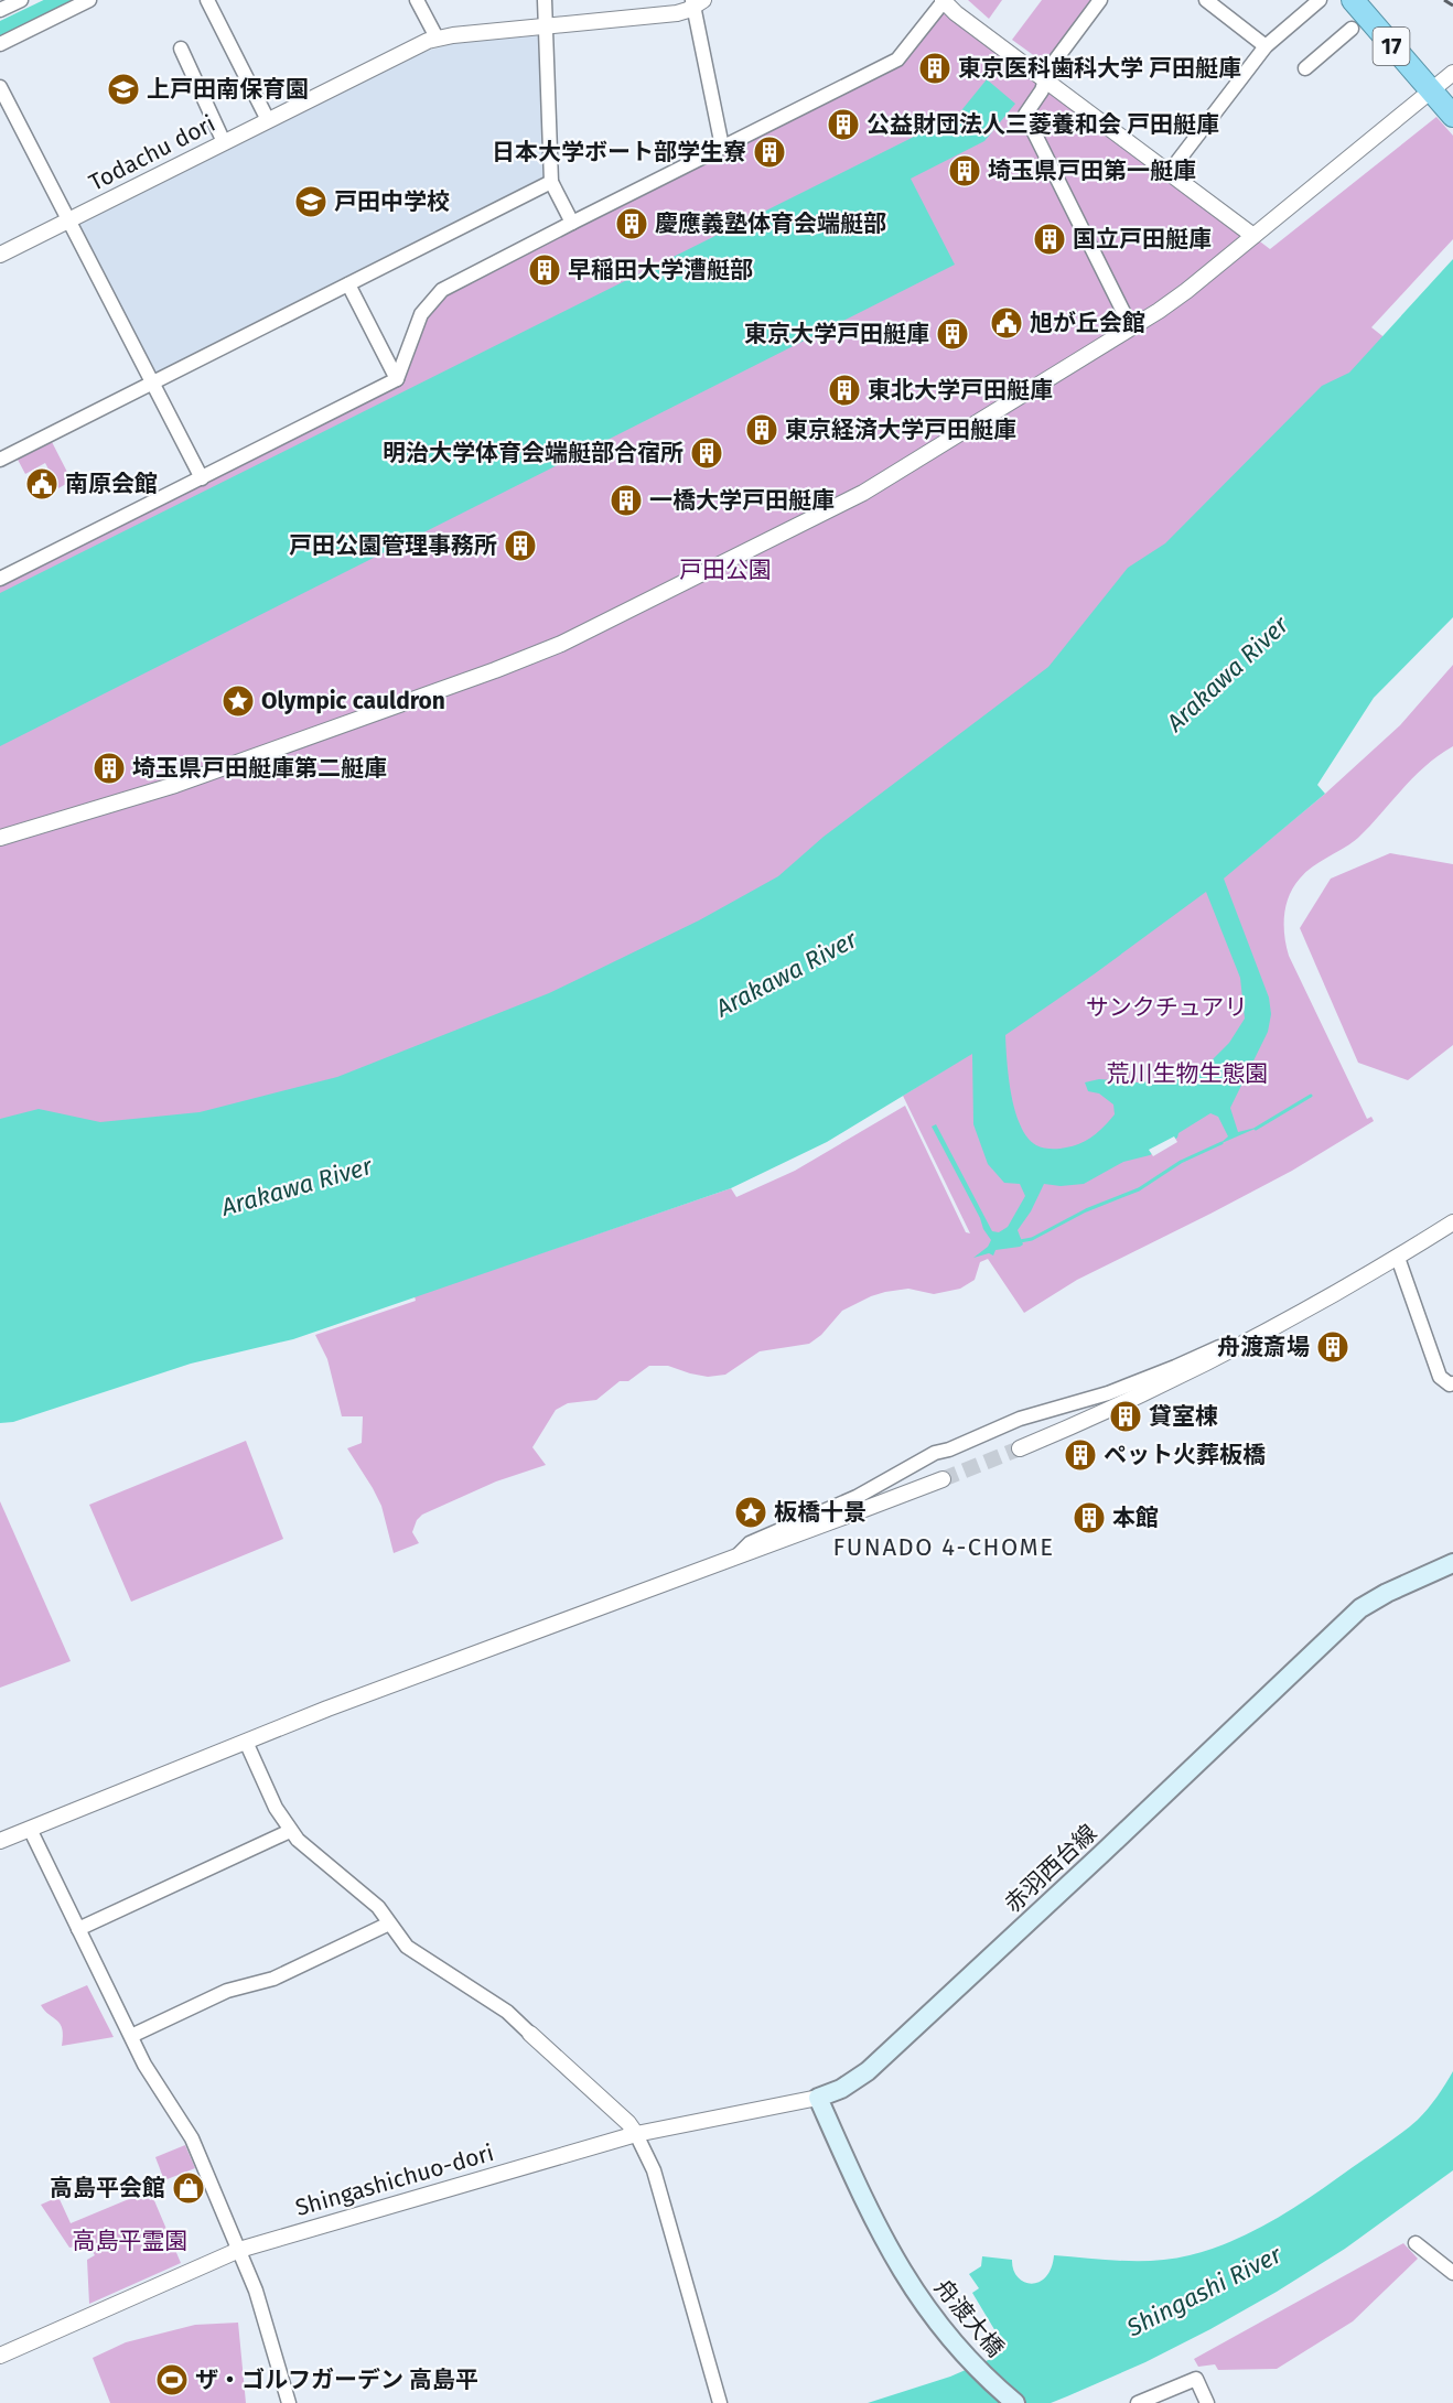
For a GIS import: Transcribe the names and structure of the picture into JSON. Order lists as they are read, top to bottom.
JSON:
{
  "streets": {
    "highway": ["17"],
    "main road": ["赤羽西台線", "舟渡大橋"],
    "street": ["Todachu dori", "Shingashichuo-dori"]
  },
  "crossings": [
    ["赤羽西台線", "Shingashichuo-dori"],
    ["赤羽西台線", "舟渡大橋"],
    ["Shingashichuo-dori", "舟渡大橋"]
  ],
  "districts": ["FUNADO 4-CHOME"],
  "water": ["Arakawa River", "Shingashi River"],
  "parks": [
    "戸田公園",
    "サンクチュアリ",
    "荒川生物生態園",
    "高島平霊園"
  ],
  "places": {
    "building": [
      "東京医科歯科大学 戸田艇庫",
      "公益財団法人三菱養和会 戸田艇庫",
      "日本大学ボート部学生寮",
      "埼玉県戸田第一艇庫",
      "慶應義塾体育会端艇部",
      "国立戸田艇庫",
      "早稲田大学漕艇部",
      "東京大学戸田艇庫",
      "東北大学戸田艇庫",
      "東京経済大学戸田艇庫",
      "明治大学体育会端艇部合宿所",
      "一橋大学戸田艇庫",
      "戸田公園管理事務所",
      "埼玉県戸田艇庫第二艇庫",
      "舟渡斎場",
      "貸室棟",
      "ペット火葬板橋",
      "本館"
    ],
    "school or university": ["上戸田南保育園", "戸田中学校"],
    "public building": ["旭が丘会館", "南原会館"],
    "place": ["Olympic cauldron", "板橋十景"],
    "shop": ["高島平会館"],
    "sports": ["ザ・ゴルフガーデン 高島平"]
  }
}
